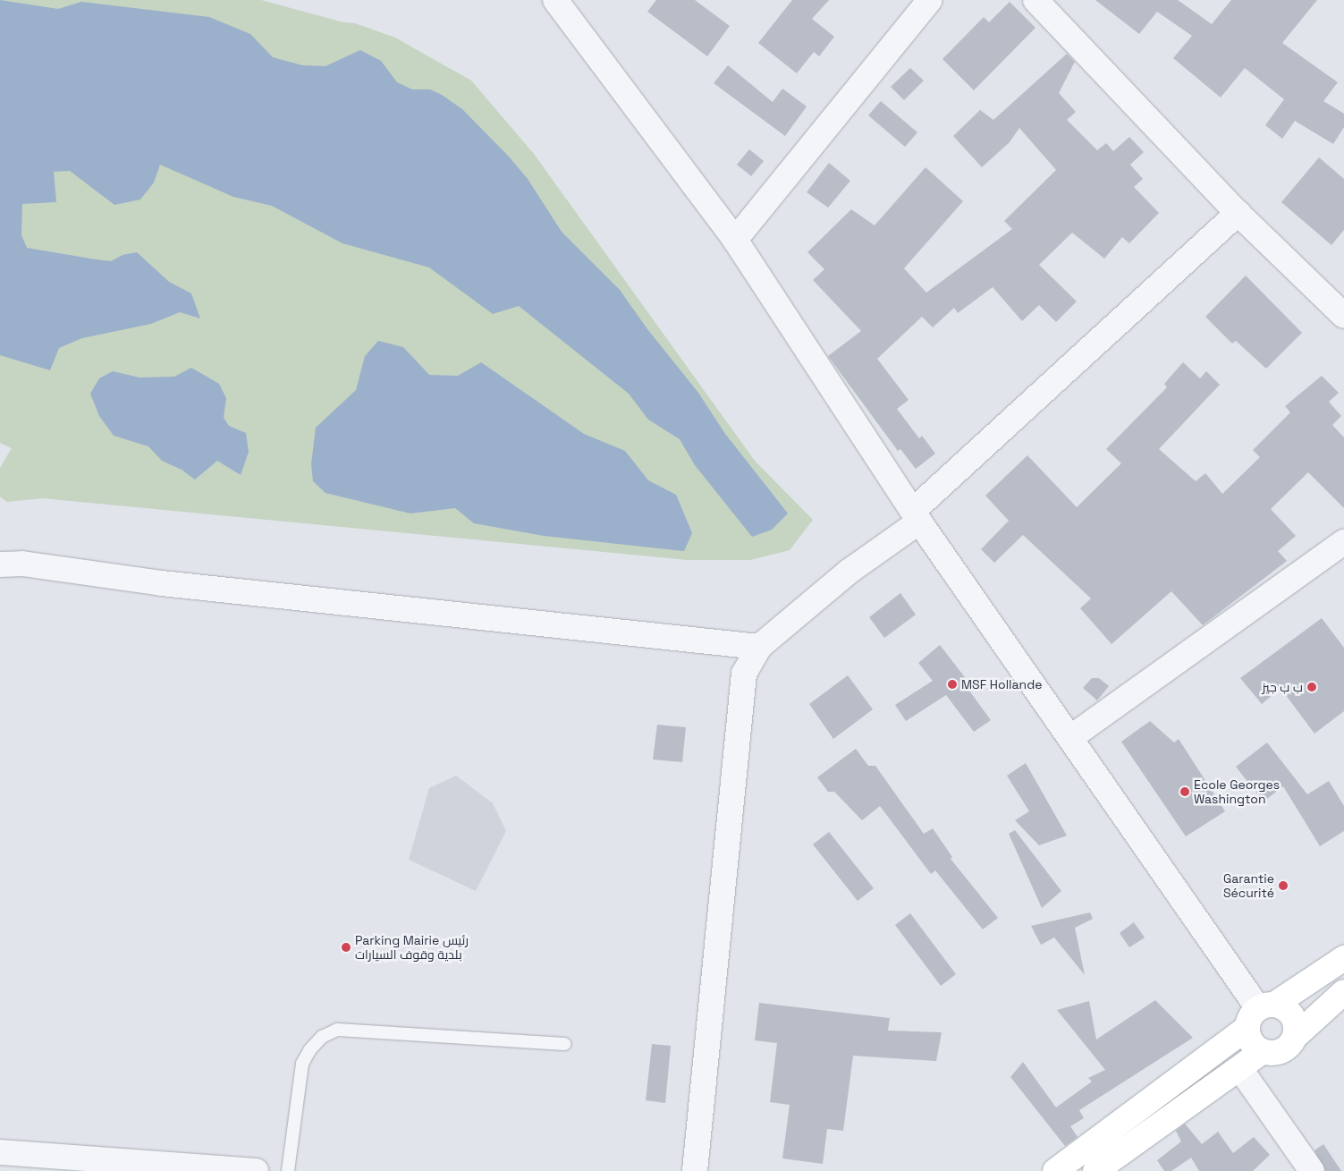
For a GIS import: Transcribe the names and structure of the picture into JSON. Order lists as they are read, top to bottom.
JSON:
{
  "places": [
    "MSF Hollande",
    "ب ب جيز",
    "Ecole Georges Washington",
    "Garantie Sécurité",
    "Parking Mairie رئيس بلدية وقوف السيارات"
  ]
}
